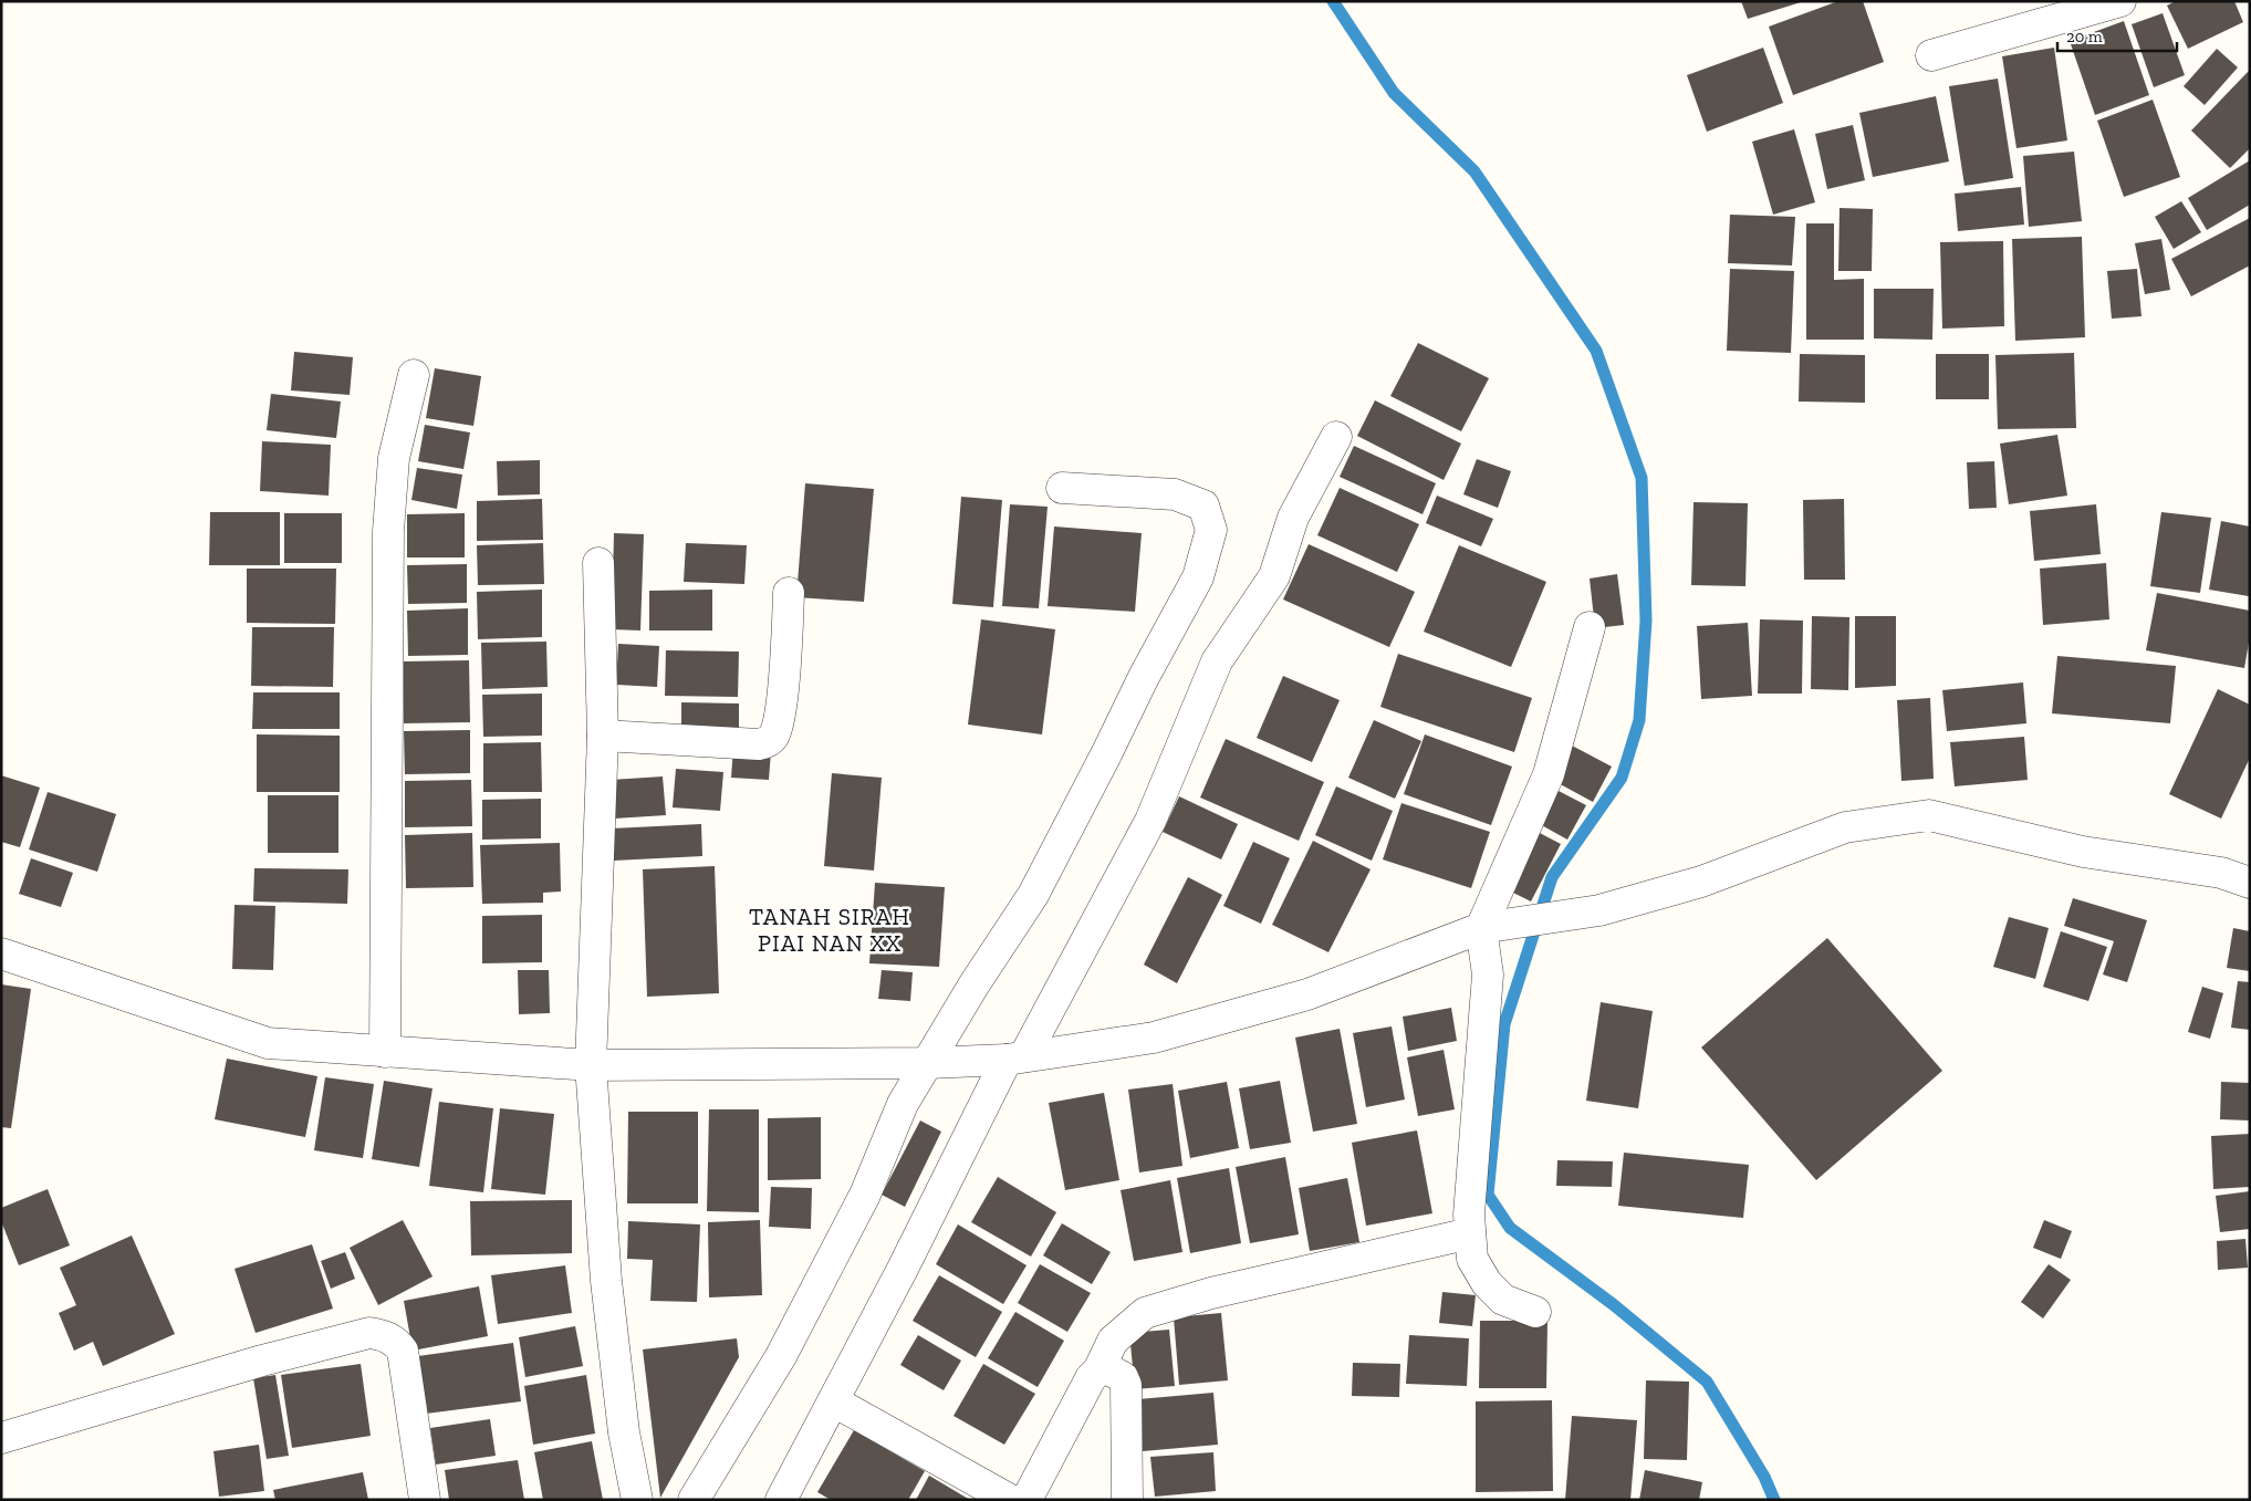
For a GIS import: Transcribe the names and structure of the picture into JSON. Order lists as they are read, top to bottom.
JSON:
{
  "districts": ["TANAH SIRAH PIAI NAN XX"],
  "scale_bar": "20 m"
}
